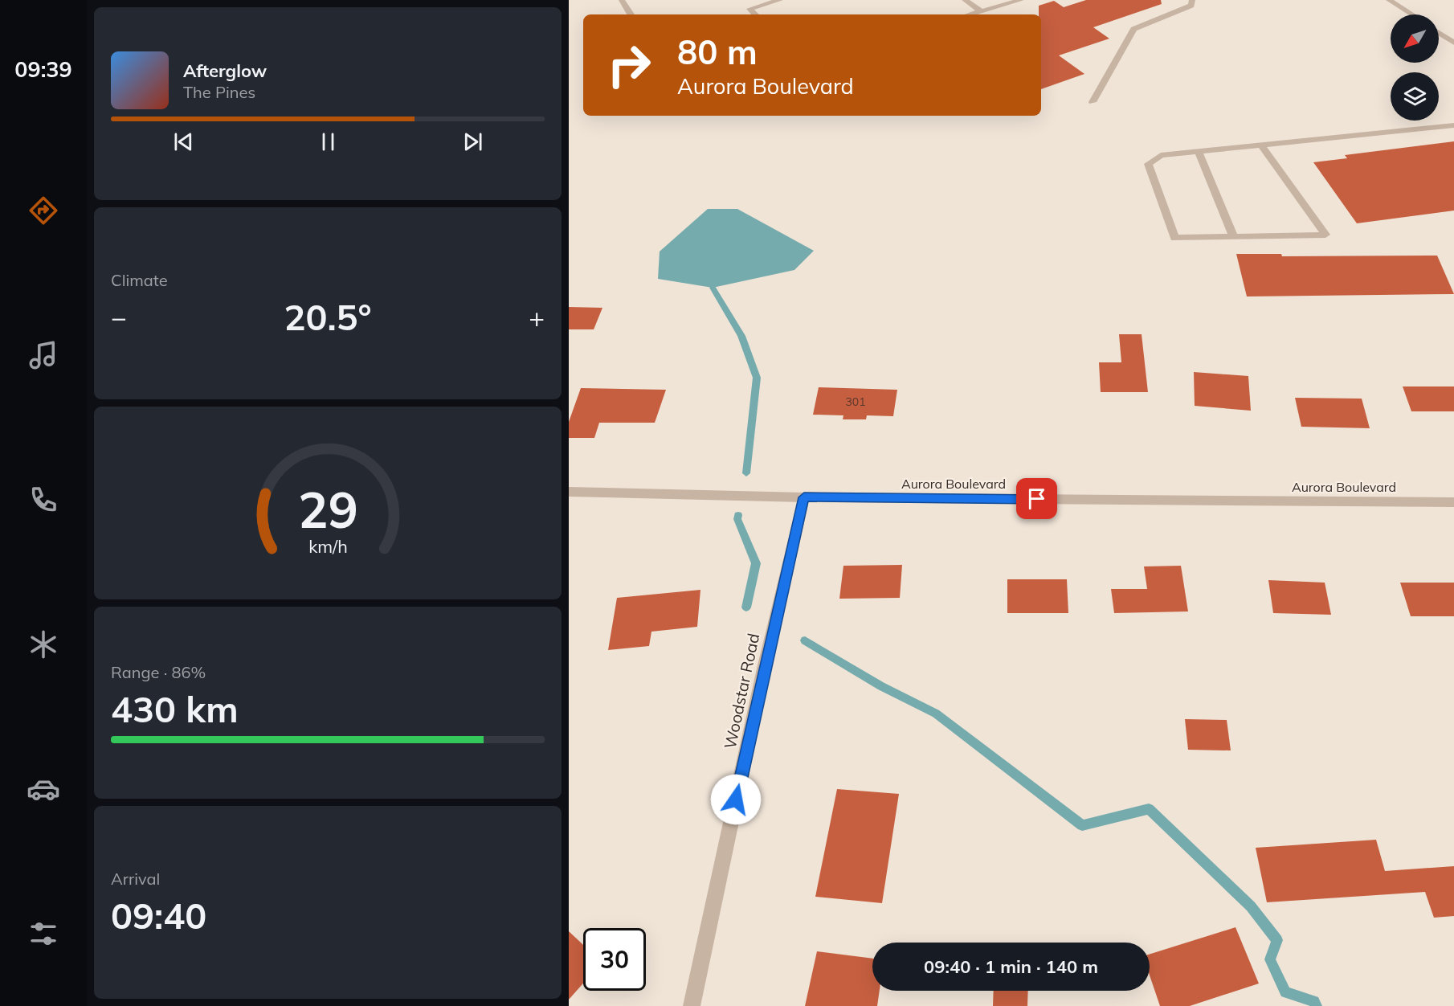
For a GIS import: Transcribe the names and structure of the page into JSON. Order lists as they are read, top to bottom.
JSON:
{
  "streets": {
    "street": ["Aurora Boulevard", "Woodstar Road"]
  },
  "crossings": [
    ["Aurora Boulevard", "Woodstar Road"]
  ],
  "house_numbers": ["301"],
  "north": "bottom left",
  "page": {
    "tabs": "09:39",
    "turn": ["80 m", "Aurora Boulevard"],
    "song": ["Afterglow", "The Pines"],
    "tile": [
      "Climate",
      ["Range · 86%", "430 km"],
      ["Arrival", "09:40"]
    ],
    "heat": ["−", "20.5°", "+"],
    "limit": "30",
    "trip": "09:40 · 1 min · 140 m",
    "gauge": ["29", "km/h"]
  }
}
